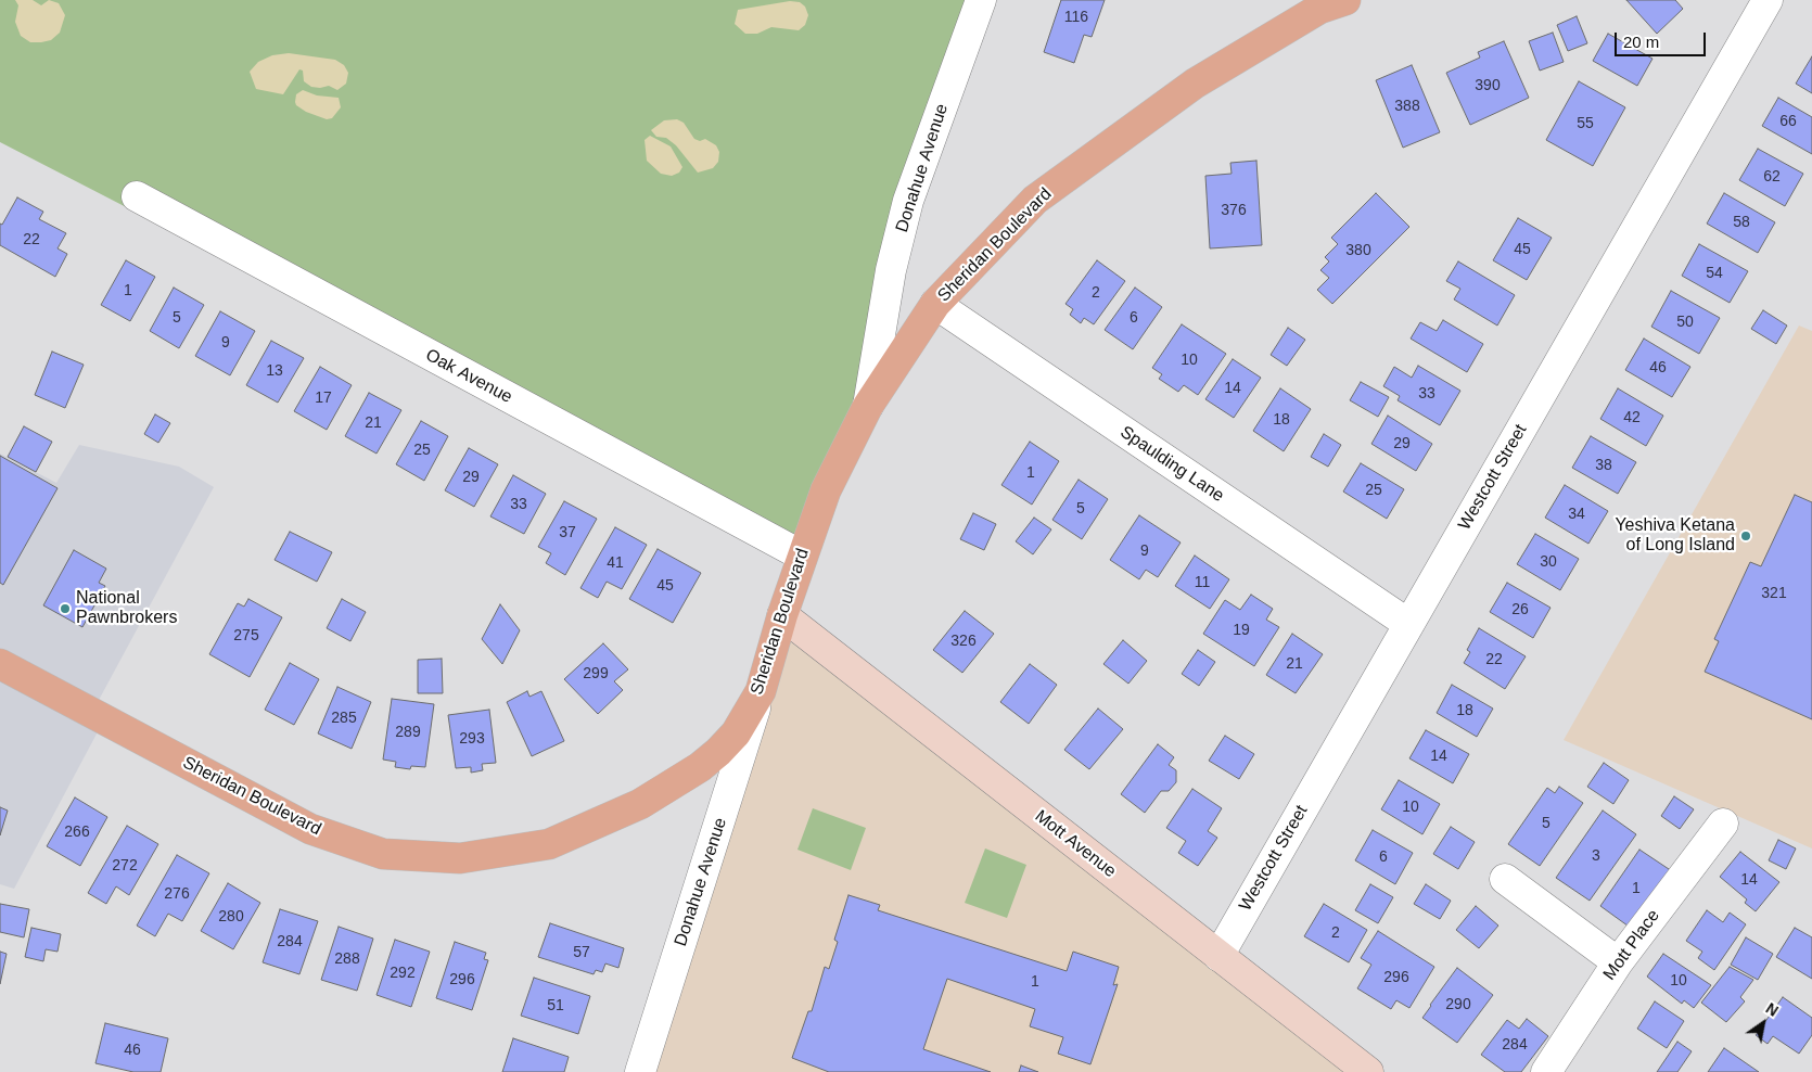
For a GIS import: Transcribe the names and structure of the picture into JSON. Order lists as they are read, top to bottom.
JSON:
{
  "streets": {
    "main road": ["Sheridan Boulevard"],
    "street": [
      "Donahue Avenue",
      "Oak Avenue",
      "Spaulding Lane",
      "Westcott Street",
      "Mott Avenue",
      "Mott Place"
    ]
  },
  "crossings": [
    ["Donahue Avenue", "Sheridan Boulevard"],
    ["Sheridan Boulevard", "Oak Avenue"],
    ["Sheridan Boulevard", "Spaulding Lane"],
    ["Sheridan Boulevard", "Mott Avenue"],
    ["Spaulding Lane", "Westcott Street"],
    ["Westcott Street", "Mott Avenue"]
  ],
  "places": ["Yeshiva Ketana of Long Island", "National Pawnbrokers"],
  "house_numbers": [
    "116",
    "390",
    "388",
    "66",
    "55",
    "62",
    "376",
    "58",
    "22",
    "45",
    "380",
    "54",
    "1",
    "2",
    "5",
    "6",
    "50",
    "9",
    "10",
    "46",
    "13",
    "14",
    "33",
    "17",
    "42",
    "18",
    "21",
    "29",
    "25",
    "38",
    "1",
    "29",
    "25",
    "33",
    "5",
    "34",
    "37",
    "9",
    "30",
    "41",
    "11",
    "45",
    "321",
    "26",
    "19",
    "275",
    "326",
    "22",
    "21",
    "299",
    "18",
    "285",
    "289",
    "293",
    "14",
    "10",
    "5",
    "266",
    "3",
    "6",
    "272",
    "14",
    "1",
    "276",
    "280",
    "2",
    "284",
    "57",
    "288",
    "292",
    "296",
    "296",
    "10",
    "1",
    "290",
    "51",
    "284",
    "46"
  ],
  "scale_bar": "20 m",
  "north": "top right"
}
